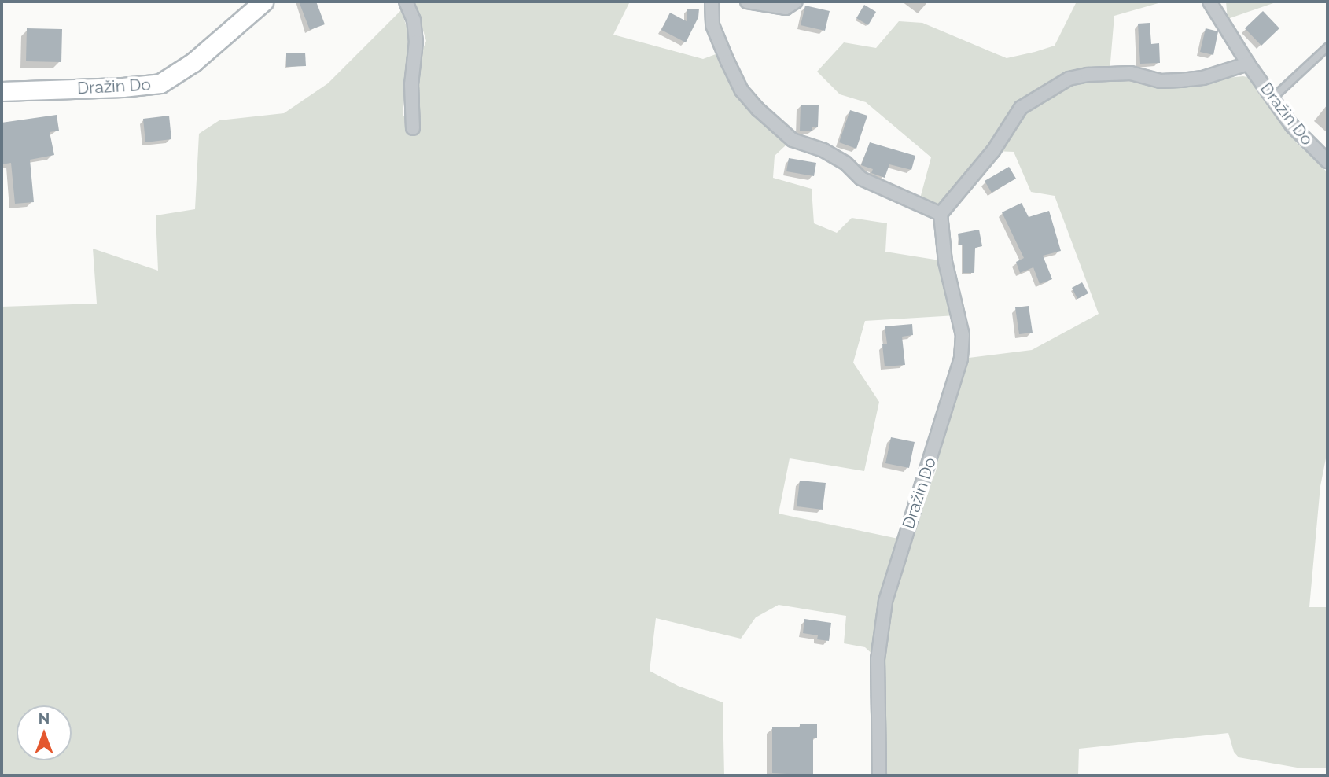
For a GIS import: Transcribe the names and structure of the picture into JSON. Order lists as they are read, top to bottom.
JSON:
{
  "streets": {
    "street": ["Dražin Do"]
  },
  "north": "top"
}
